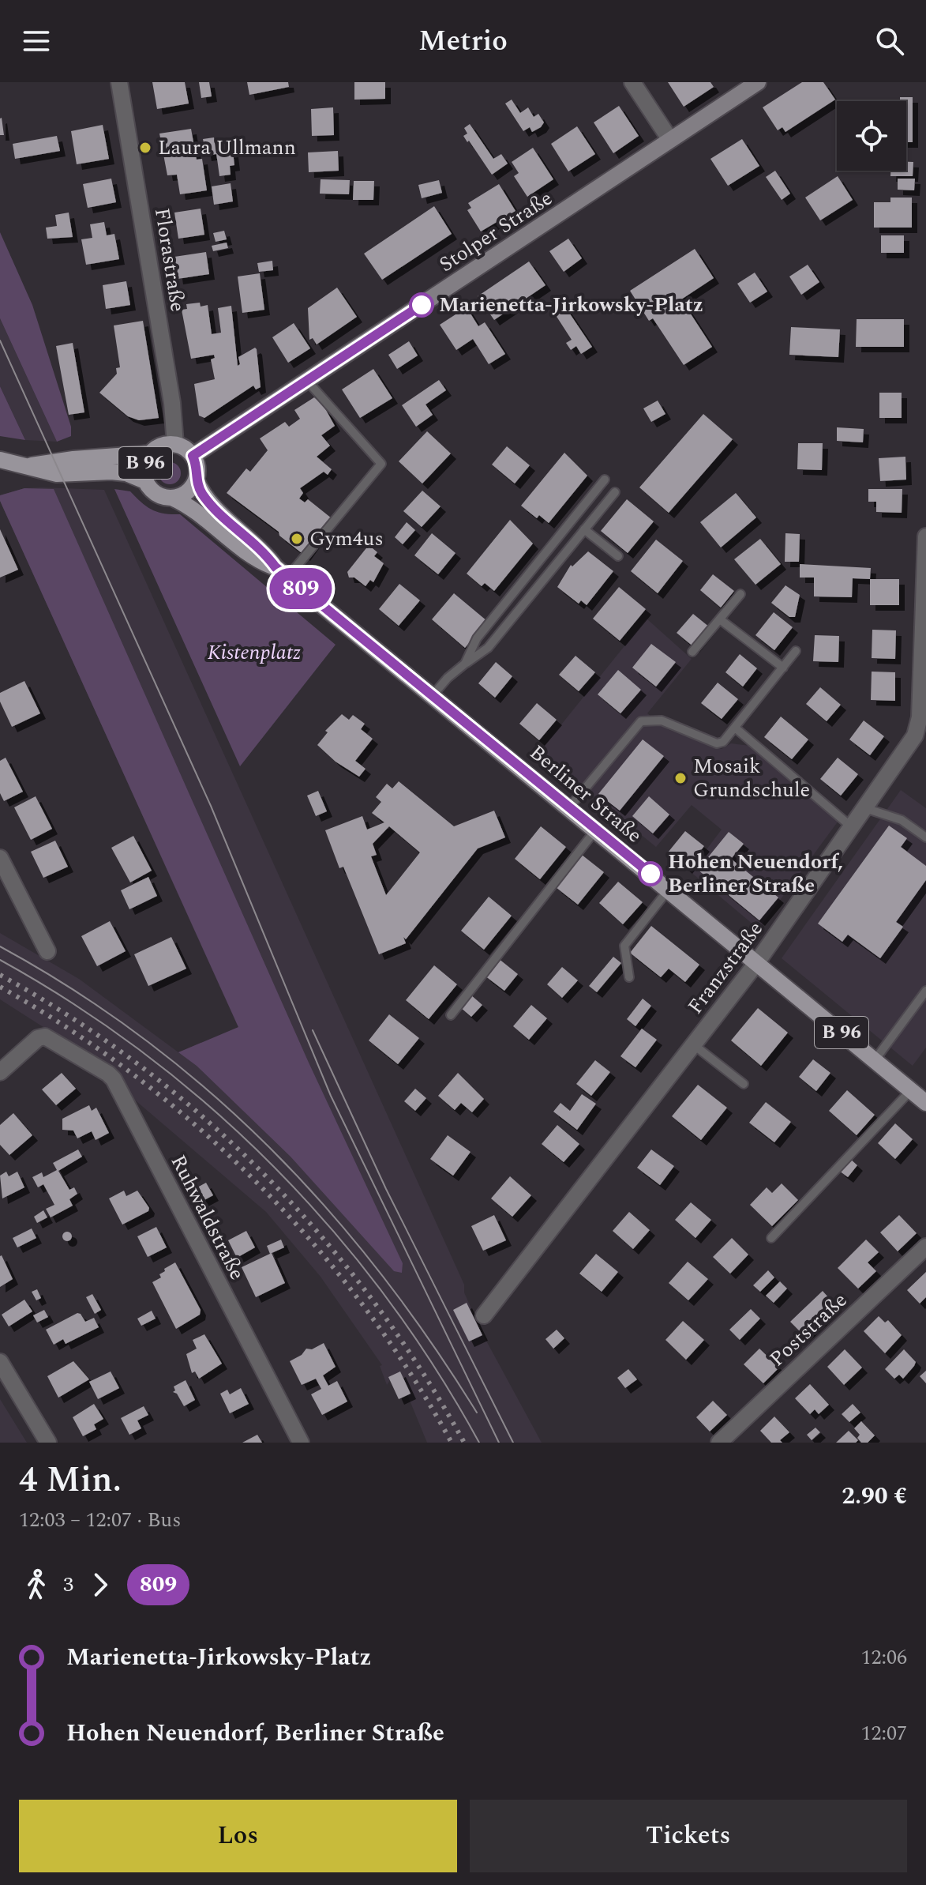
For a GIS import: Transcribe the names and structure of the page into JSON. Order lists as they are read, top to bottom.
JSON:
{
  "streets": {
    "main road": ["Stolper Straße", "B 96", "Berliner Straße"],
    "street": [
      "Florastraße",
      "Franzstraße",
      "Ruhwaldstraße",
      "Poststraße"
    ]
  },
  "crossings": [
    ["Stolper Straße", "Florastraße"],
    ["Stolper Straße", "B 96"],
    ["Stolper Straße", "Berliner Straße"],
    ["Florastraße", "B 96"],
    ["Florastraße", "Berliner Straße"],
    ["B 96", "Berliner Straße"],
    ["Berliner Straße", "Franzstraße"]
  ],
  "parks": ["Kistenplatz"],
  "places": [
    "Laura Ullmann",
    "Marienetta-Jirkowsky-Platz",
    "Gym4us",
    "Mosaik Grundschule",
    "Hohen Neuendorf, Berliner Straße"
  ],
  "lines": ["bus line 809"],
  "page": {
    "header": "Metrio",
    "on_map": "809",
    "heading": ["4 Min.", "12:03 – 12:07 · Bus", "2.90 €"],
    "legs": ["3", "809"],
    "list": [
      {
        "name": "Marienetta-Jirkowsky-Platz",
        "value": "12:06"
      },
      {
        "name": "Hohen Neuendorf, Berliner Straße",
        "value": "12:07"
      }
    ],
    "buttons": ["Los", "Tickets"]
  }
}
